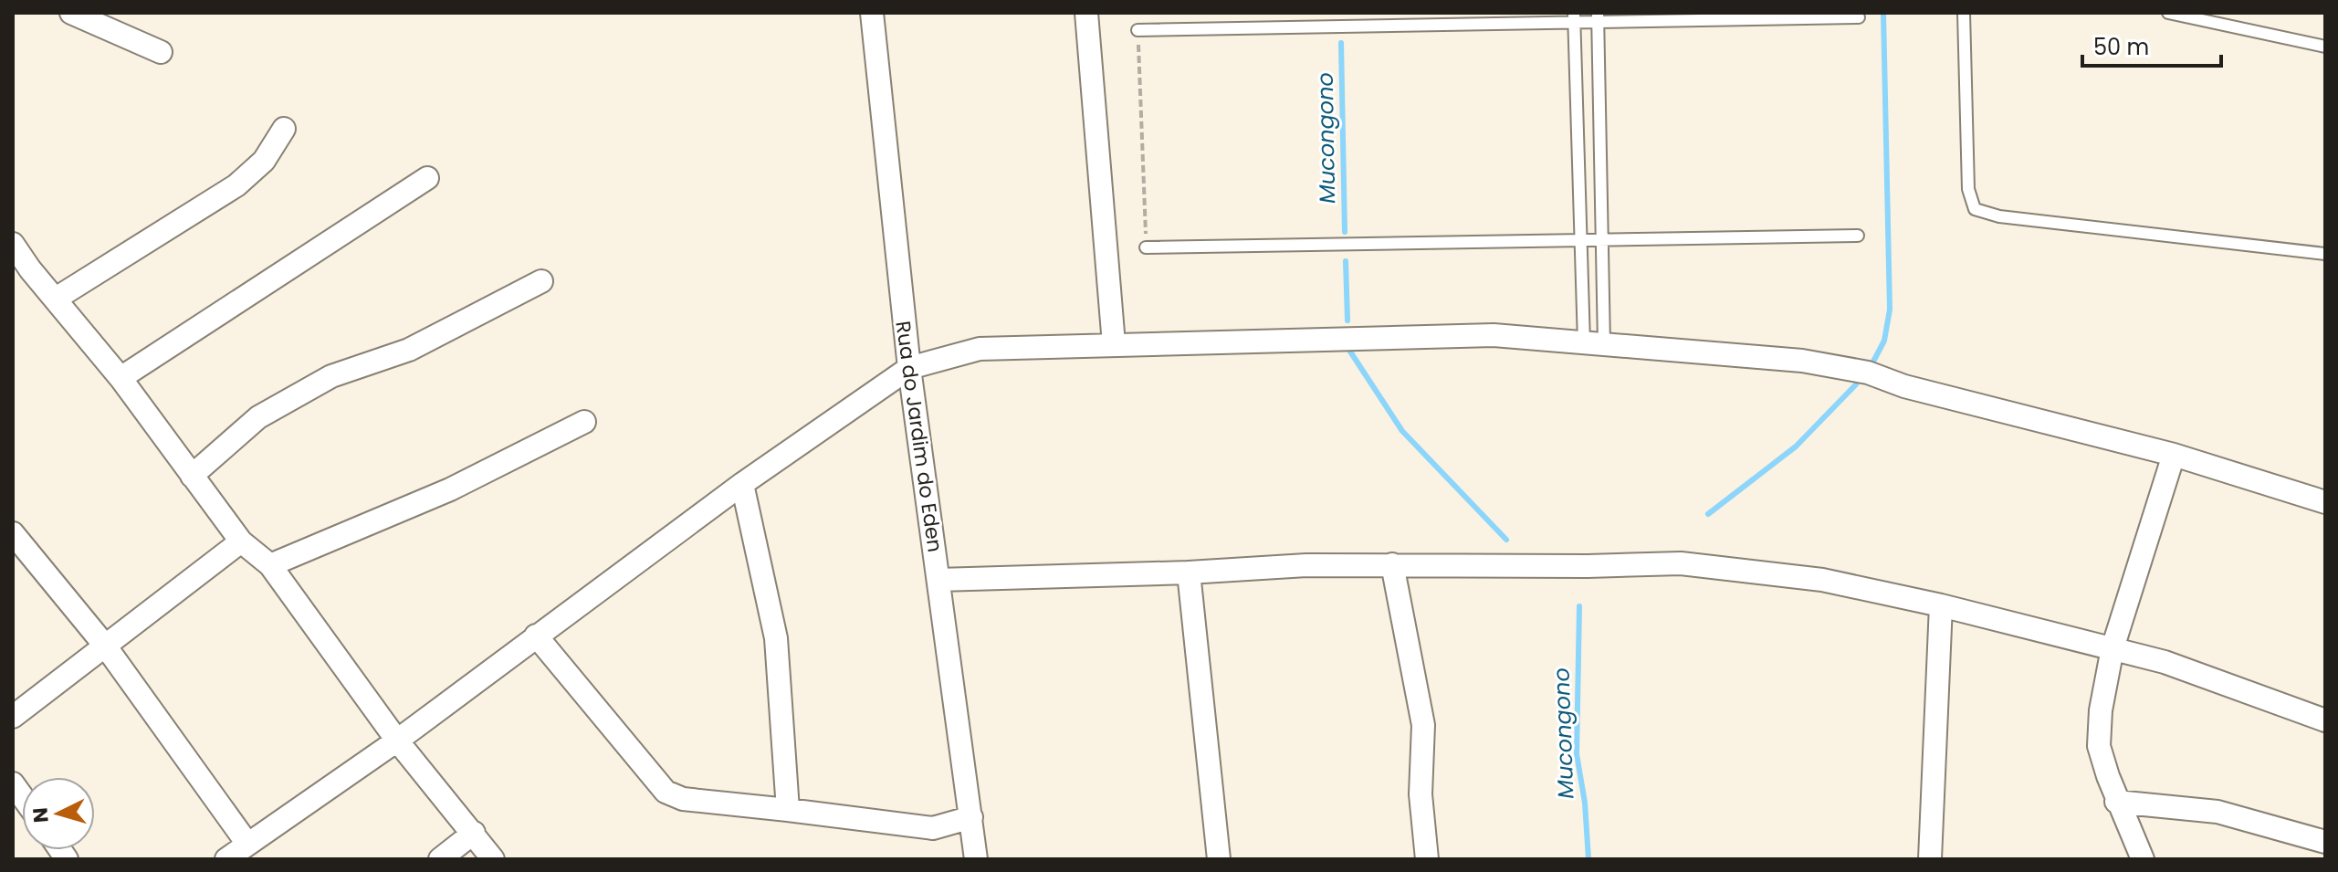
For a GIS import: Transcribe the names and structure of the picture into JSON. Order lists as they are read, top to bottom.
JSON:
{
  "streets": {
    "street": ["Rua do Jardim do Eden"]
  },
  "water": ["Mucongono"],
  "scale_bar": "50 m",
  "north": "left"
}
